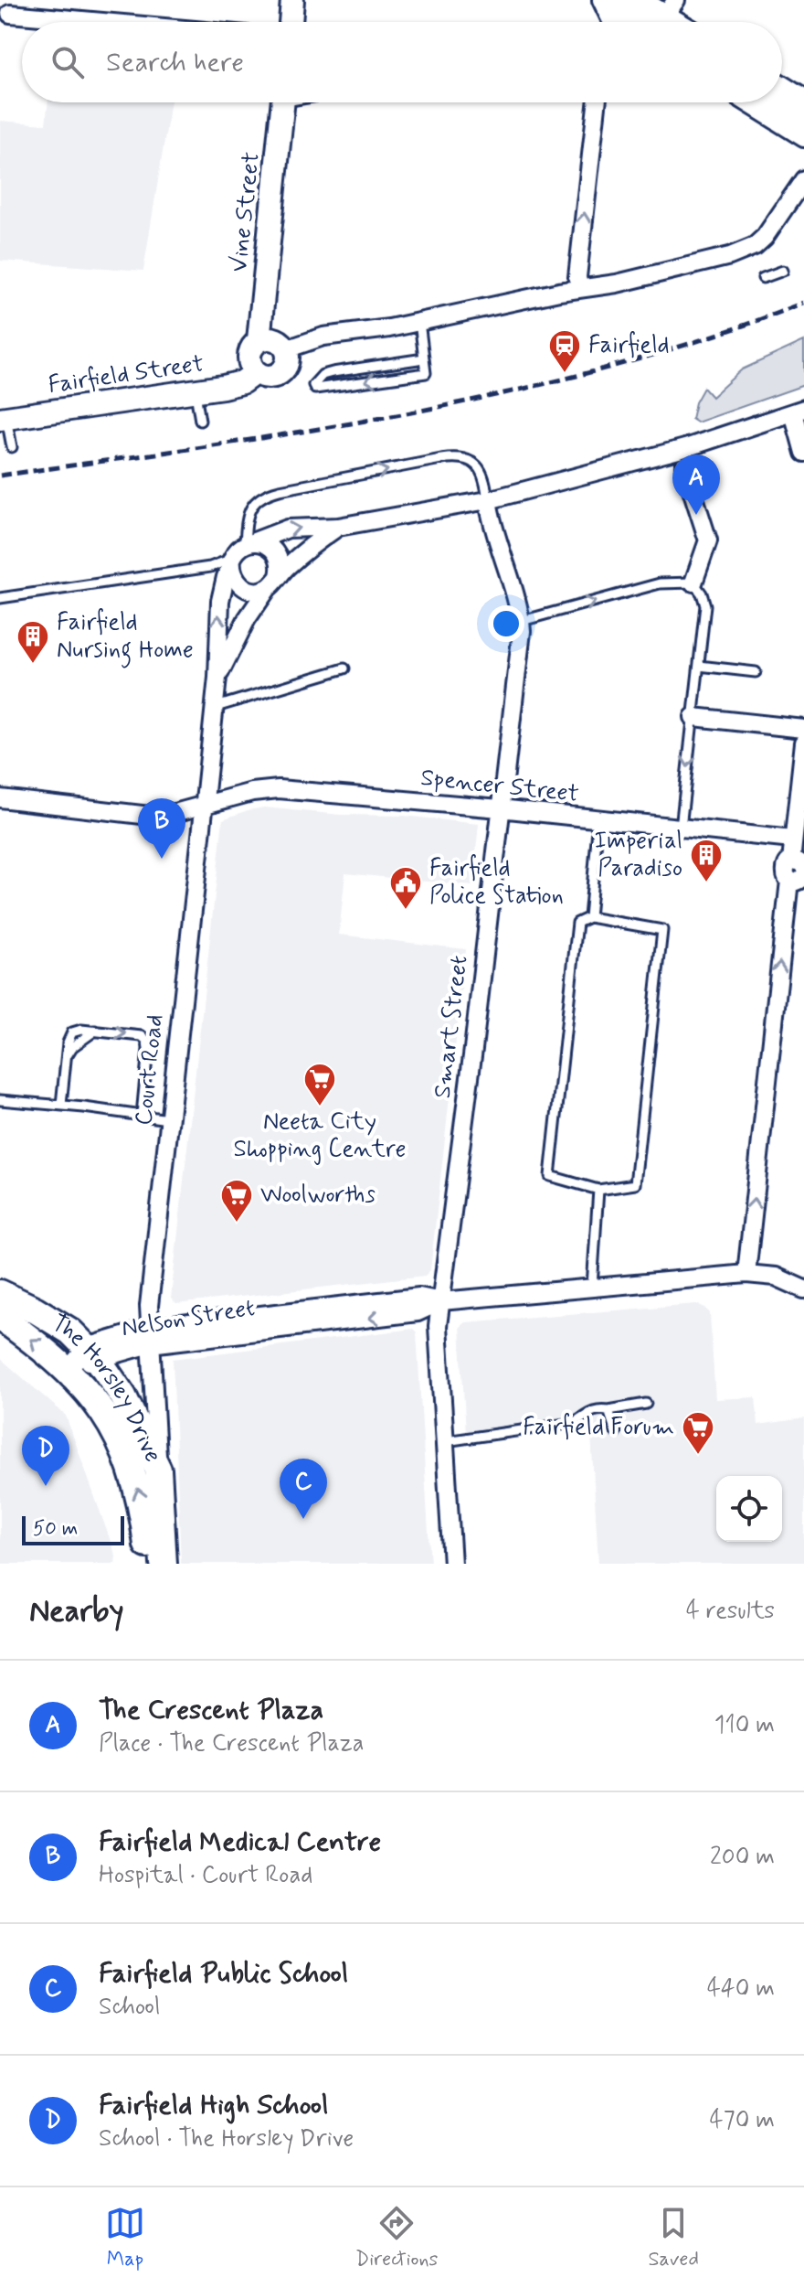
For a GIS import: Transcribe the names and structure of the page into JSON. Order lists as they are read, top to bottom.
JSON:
{
  "streets": {
    "main road": ["Vine Street", "Fairfield Street", "The Horsley Drive"],
    "street": [
      "Spencer Street",
      "Smart Street",
      "Court Road",
      "Nelson Street"
    ]
  },
  "crossings": [
    ["Vine Street", "Fairfield Street"],
    ["Spencer Street", "Smart Street"],
    ["Spencer Street", "Court Road"],
    ["Smart Street", "Nelson Street"],
    ["Court Road", "Nelson Street"],
    ["Court Road", "The Horsley Drive"],
    ["Nelson Street", "The Horsley Drive"]
  ],
  "places": {
    "station": ["Fairfield"],
    "building": ["Fairfield Nursing Home", "Imperial Paradiso"],
    "public building": ["Fairfield Police Station"],
    "supermarket": ["Neeta City Shopping Centre", "Woolworths", "Fairfield Forum"]
  },
  "scale_bar": "50 m",
  "page": {
    "search": "Search here",
    "pins": [
      "A",
      "B",
      "D",
      "C"
    ],
    "scale": "50 m",
    "heading": ["Nearby", "4 results"],
    "list": [
      {
        "mark": "A",
        "name": "The Crescent Plaza",
        "note": "Place · The Crescent Plaza",
        "value": "110 m"
      },
      {
        "mark": "B",
        "name": "Fairfield Medical Centre",
        "note": "Hospital · Court Road",
        "value": "200 m"
      },
      {
        "mark": "C",
        "name": "Fairfield Public School",
        "note": "School",
        "value": "440 m"
      },
      {
        "mark": "D",
        "name": "Fairfield High School",
        "note": "School · The Horsley Drive",
        "value": "470 m"
      }
    ],
    "nav": ["Map", "Directions", "Saved"]
  }
}
